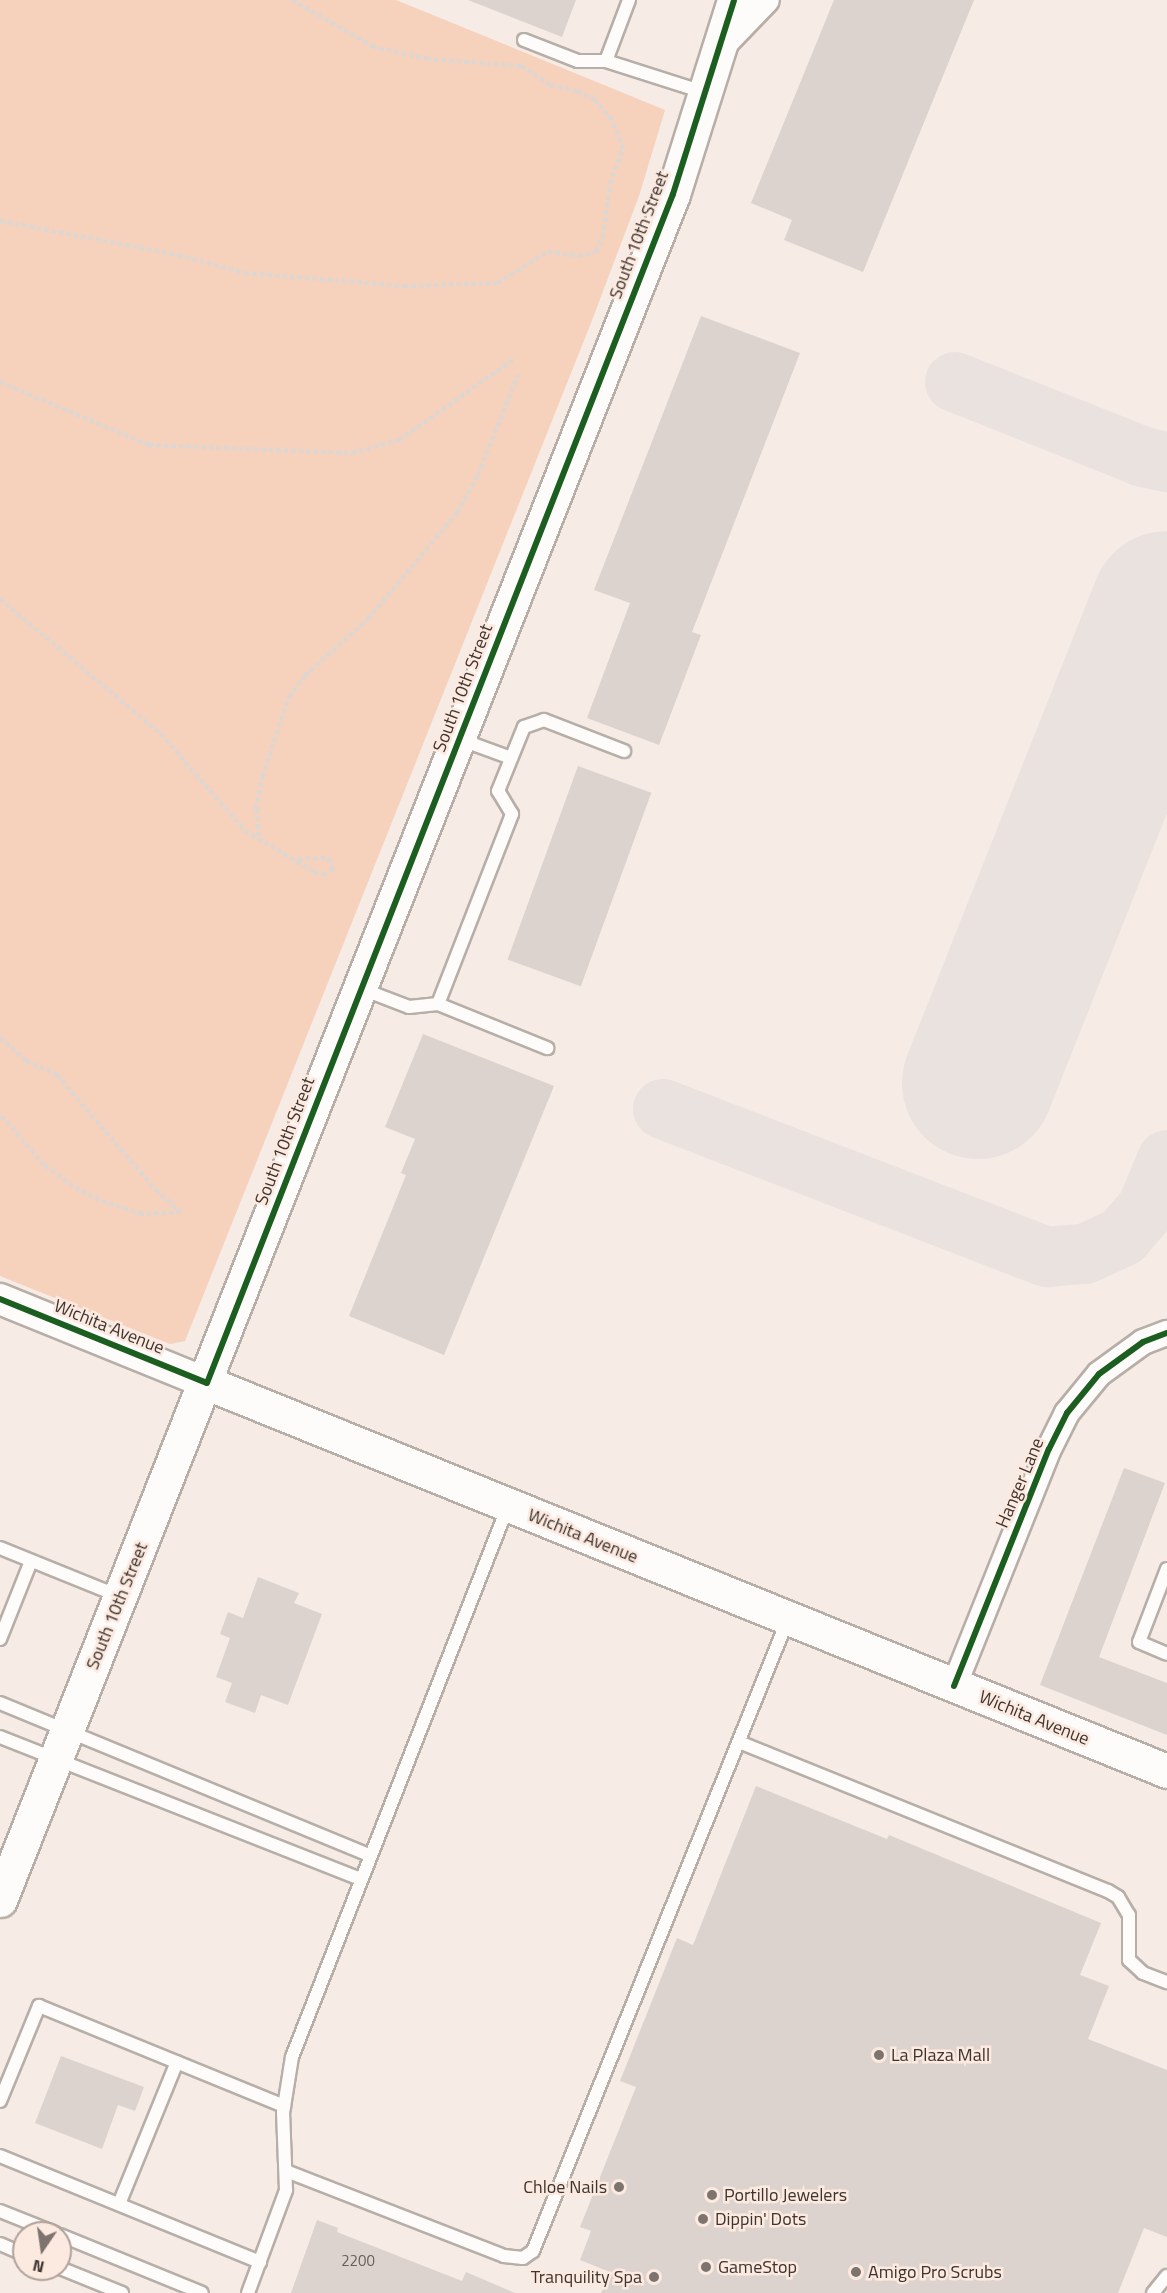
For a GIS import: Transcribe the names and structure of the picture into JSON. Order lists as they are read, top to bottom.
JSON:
{
  "streets": {
    "main road": ["South 10th Street", "Wichita Avenue"],
    "street": ["Hanger Lane"]
  },
  "crossings": [
    ["South 10th Street", "Wichita Avenue"],
    ["Wichita Avenue", "Hanger Lane"]
  ],
  "places": [
    "La Plaza Mall",
    "Chloe Nails",
    "Portillo Jewelers",
    "Dippin' Dots",
    "GameStop",
    "Amigo Pro Scrubs",
    "Tranquility Spa"
  ],
  "house_numbers": ["2200"],
  "north": "bottom"
}
